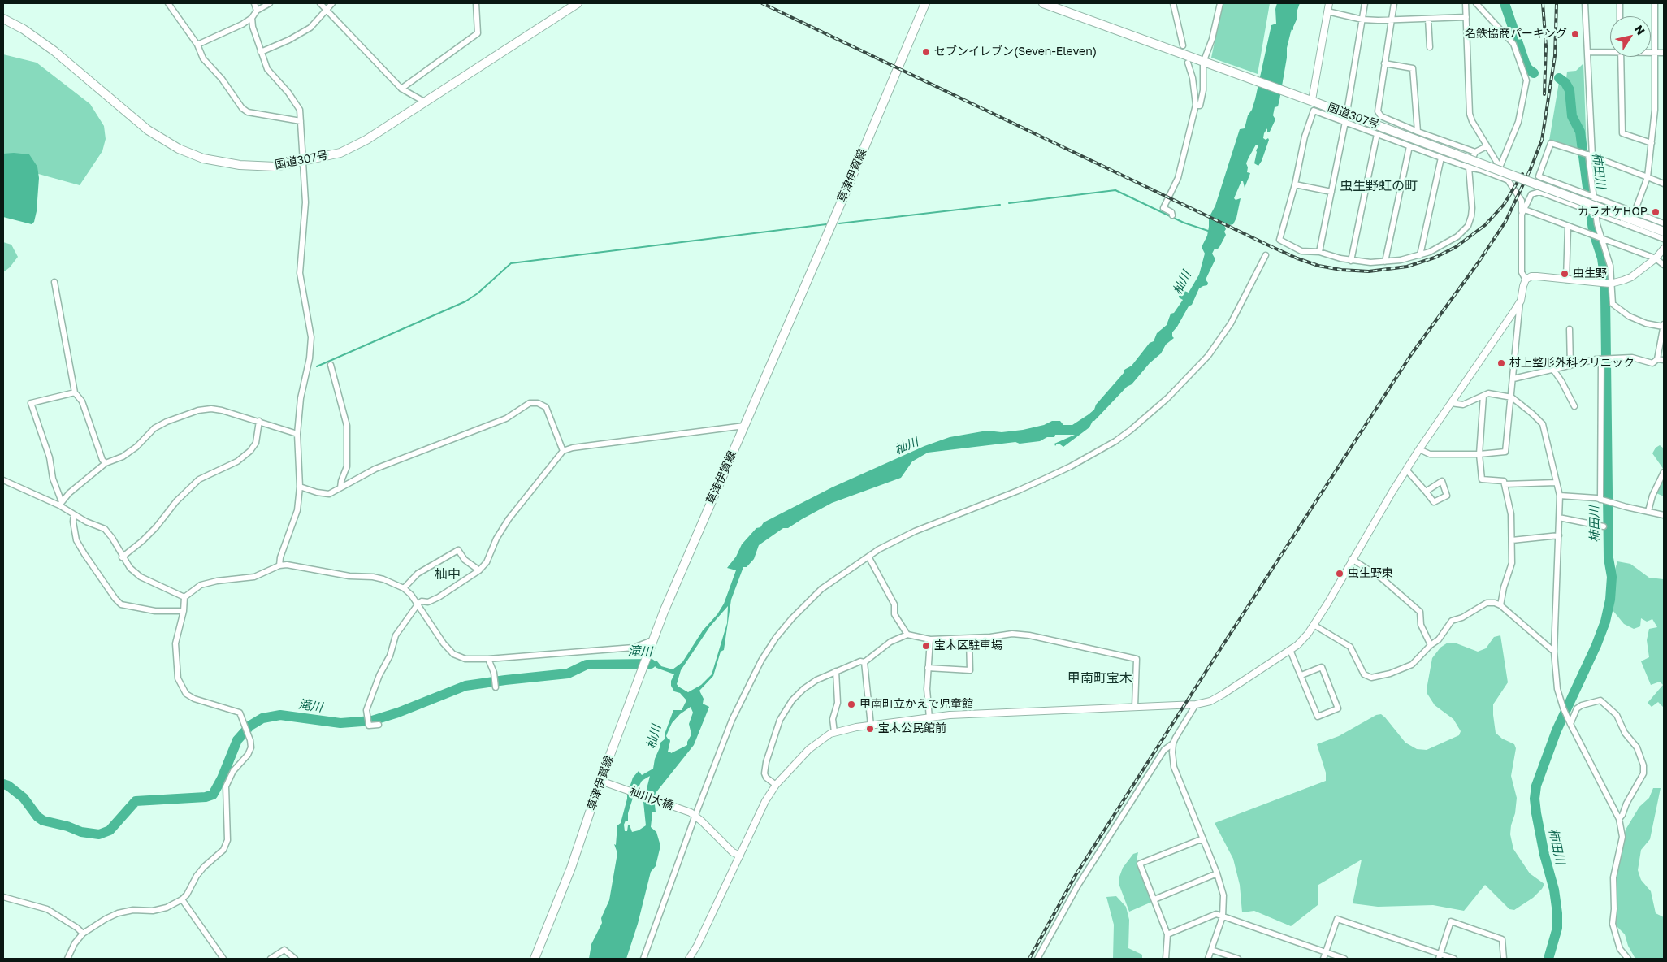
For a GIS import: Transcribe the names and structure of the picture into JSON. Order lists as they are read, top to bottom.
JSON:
{
  "streets": {
    "main road": ["国道307号", "草津伊賀線"],
    "street": ["杣川大橋"]
  },
  "crossings": [
    ["草津伊賀線", "杣川大橋"]
  ],
  "districts": ["虫生野虹の町", "杣中", "甲南町宝木"],
  "water": ["柿田川", "杣川", "滝川"],
  "places": [
    "名鉄協商パーキング",
    "セブンイレブン(Seven-Eleven)",
    "カラオケHOP",
    "虫生野",
    "村上整形外科クリニック",
    "虫生野東",
    "宝木区駐車場",
    "甲南町立かえで児童館",
    "宝木公民館前"
  ],
  "north": "top right"
}
